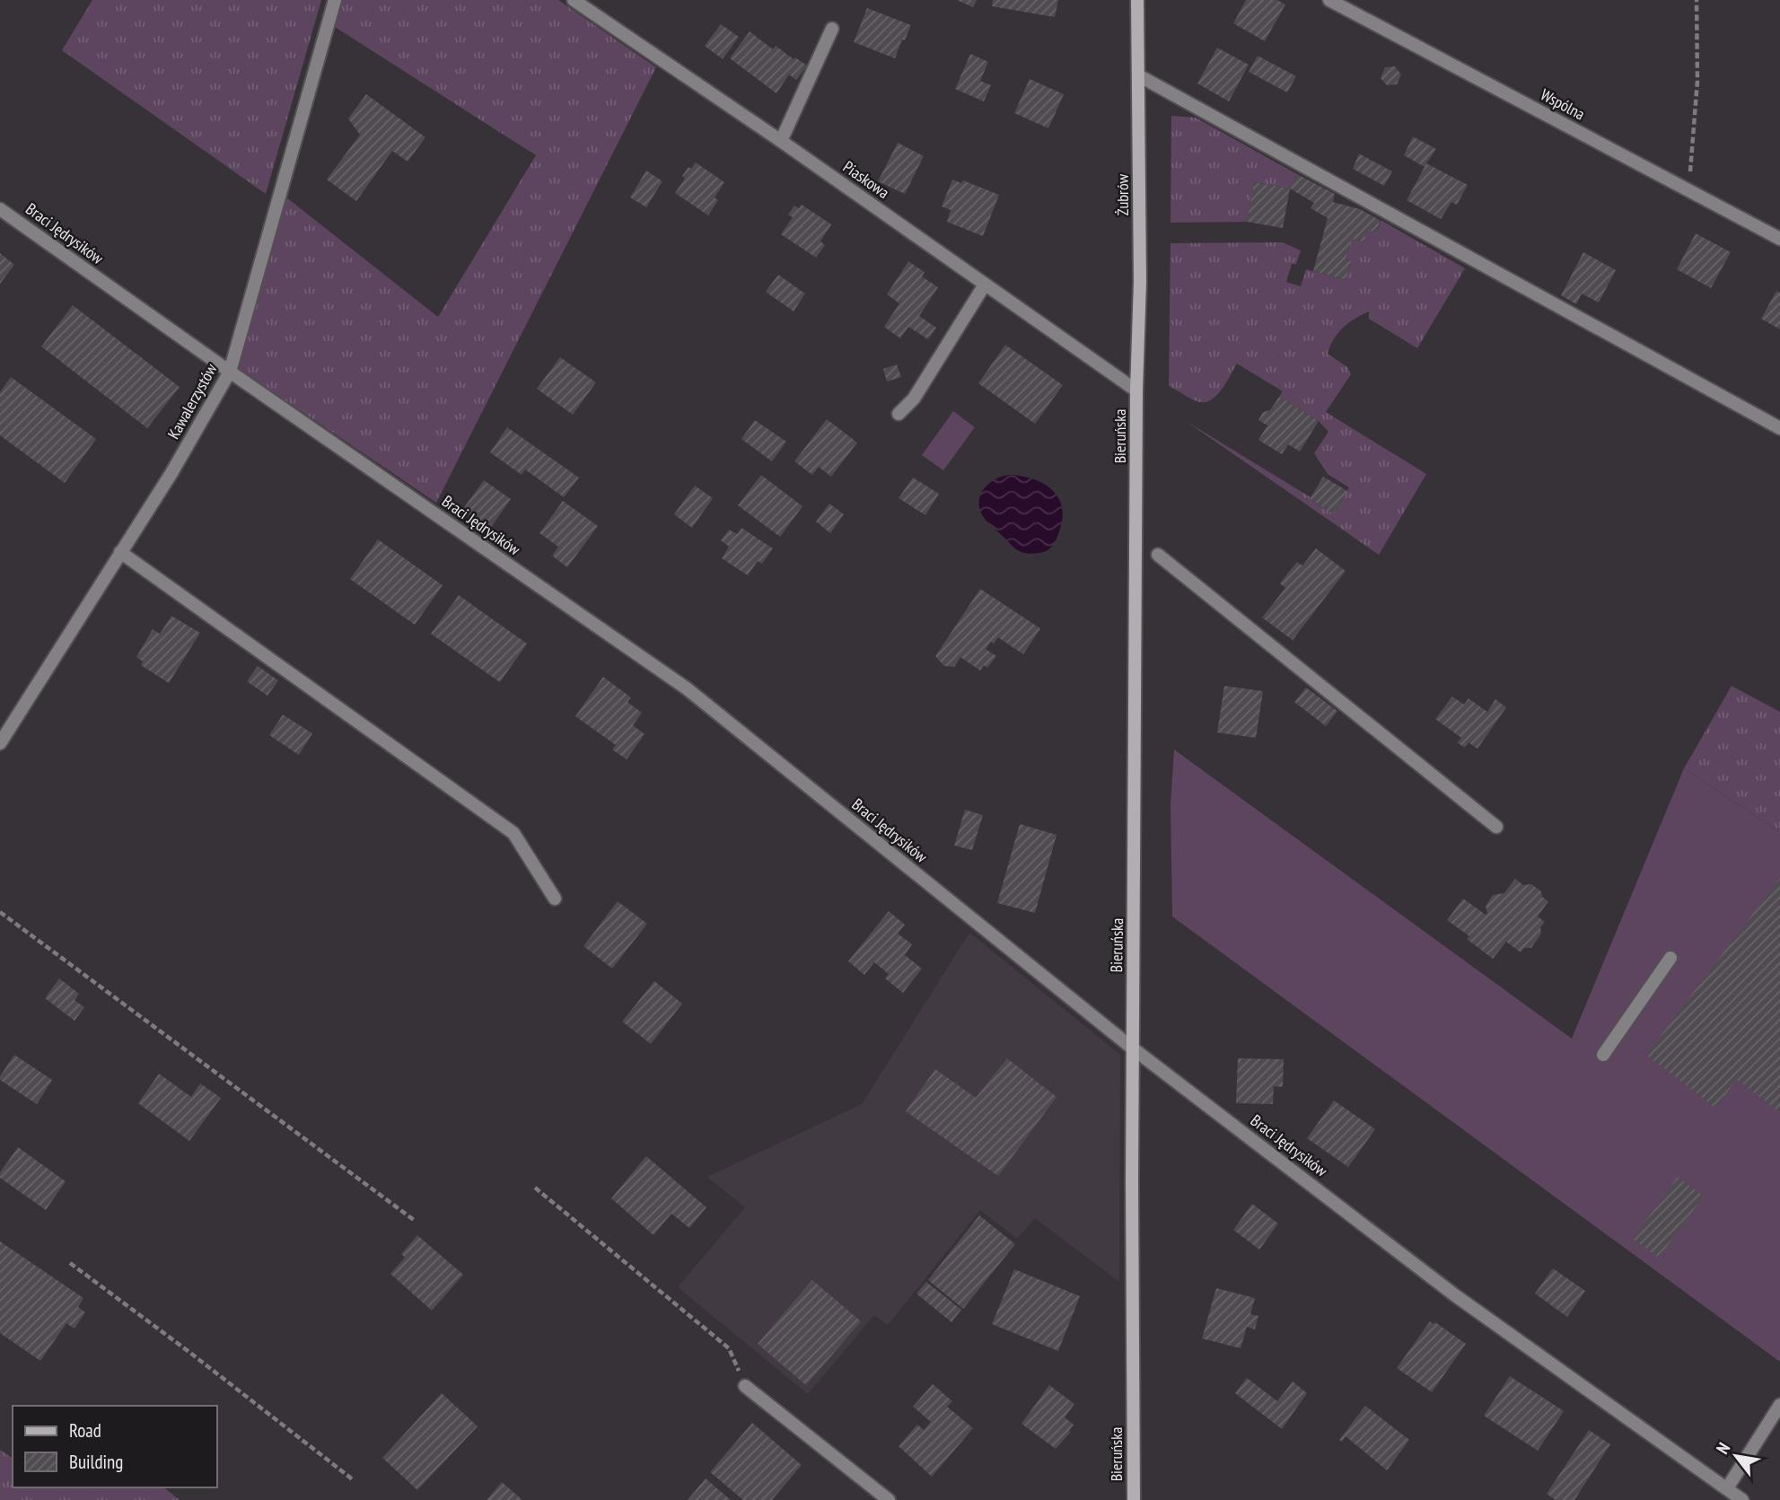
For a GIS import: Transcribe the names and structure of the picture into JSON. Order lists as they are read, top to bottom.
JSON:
{
  "streets": {
    "main road": ["Żubrów", "Bieruńska"],
    "street": [
      "Wspólna",
      "Piaskowa",
      "Braci Jędrysików",
      "Kawalerzystów"
    ]
  },
  "crossings": [
    ["Piaskowa", "Żubrów"],
    ["Piaskowa", "Bieruńska"],
    ["Żubrów", "Bieruńska"],
    ["Braci Jędrysików", "Kawalerzystów"],
    ["Braci Jędrysików", "Bieruńska"]
  ],
  "legend": ["Road", "Building"],
  "north": "top left"
}
